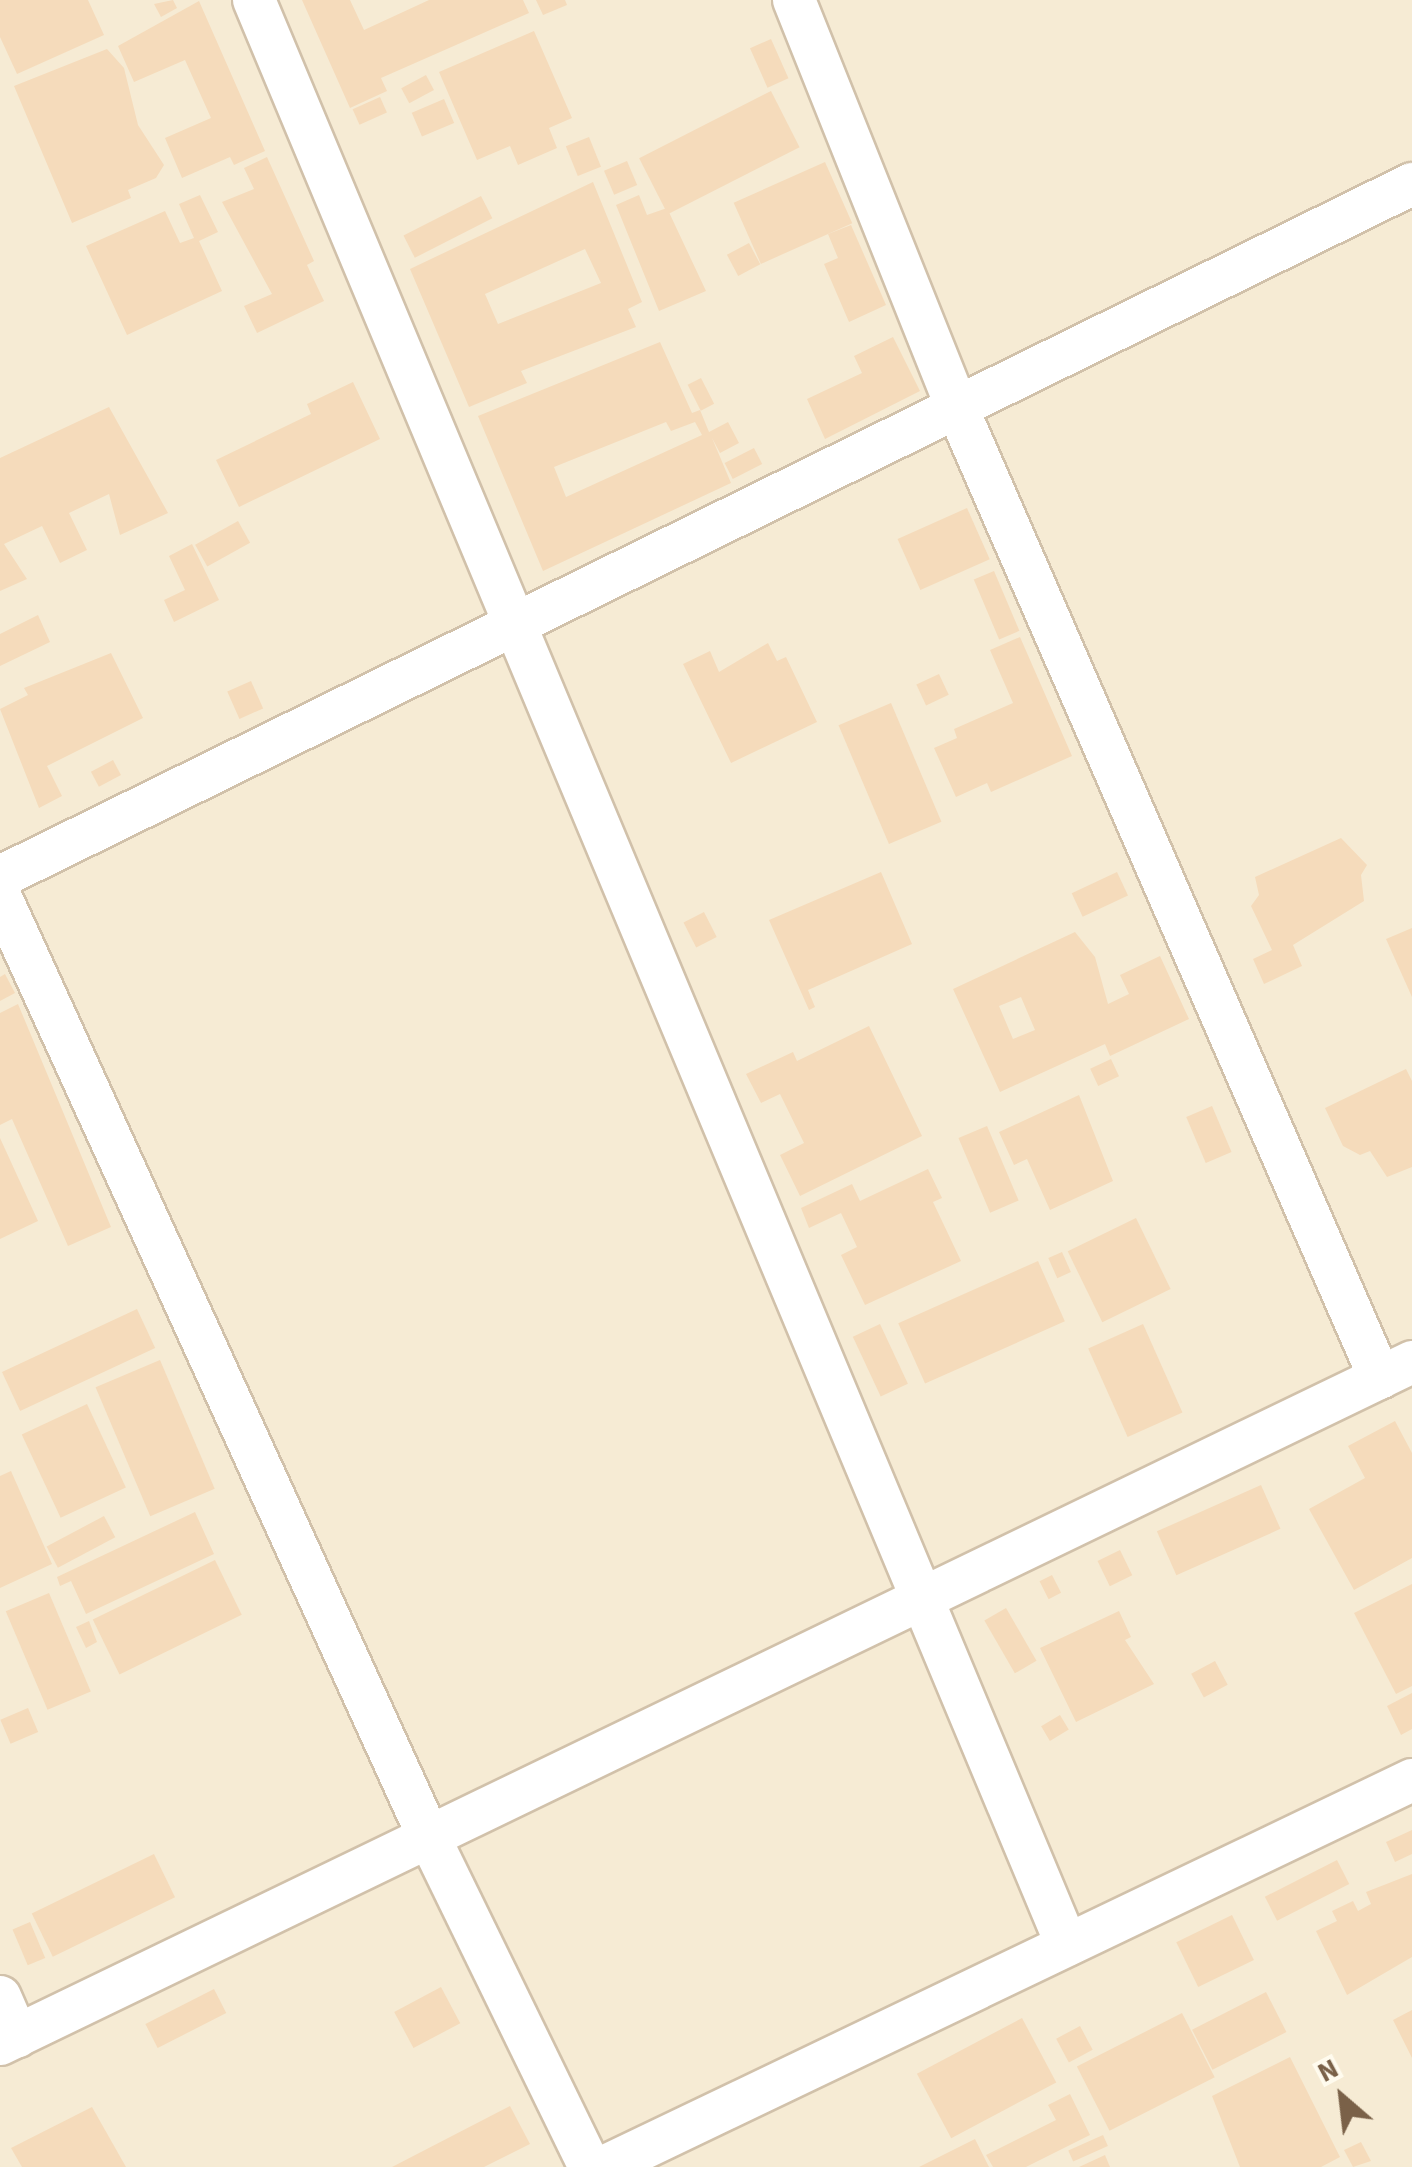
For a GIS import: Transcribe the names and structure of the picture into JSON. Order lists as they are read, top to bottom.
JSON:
{
  "north": "top left"
}
